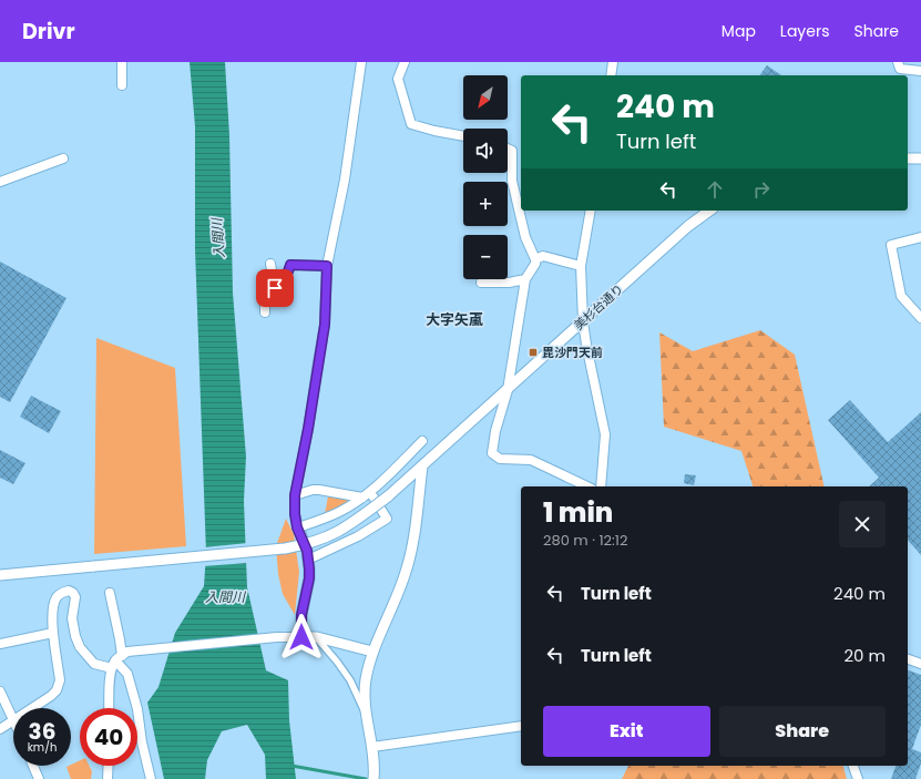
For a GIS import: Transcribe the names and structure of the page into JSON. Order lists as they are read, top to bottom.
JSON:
{
  "streets": {
    "street": ["美杉台通り"]
  },
  "districts": ["大字矢颪"],
  "water": ["入間川"],
  "places": {
    "transit": ["毘沙門天前"]
  },
  "north": "bottom left",
  "page": {
    "header": "Drivr",
    "nav": ["Map", "Layers", "Share"],
    "map_buttons": ["+", "−"],
    "turn": ["240 m", "Turn left"],
    "heading": ["1 min", "280 m · 12:12"],
    "list": [
      {
        "name": "Turn left",
        "value": "240 m"
      },
      {
        "name": "Turn left",
        "value": "20 m"
      }
    ],
    "buttons": ["Exit", "Share"],
    "speed": "36 km/h",
    "limit": "40"
  }
}
